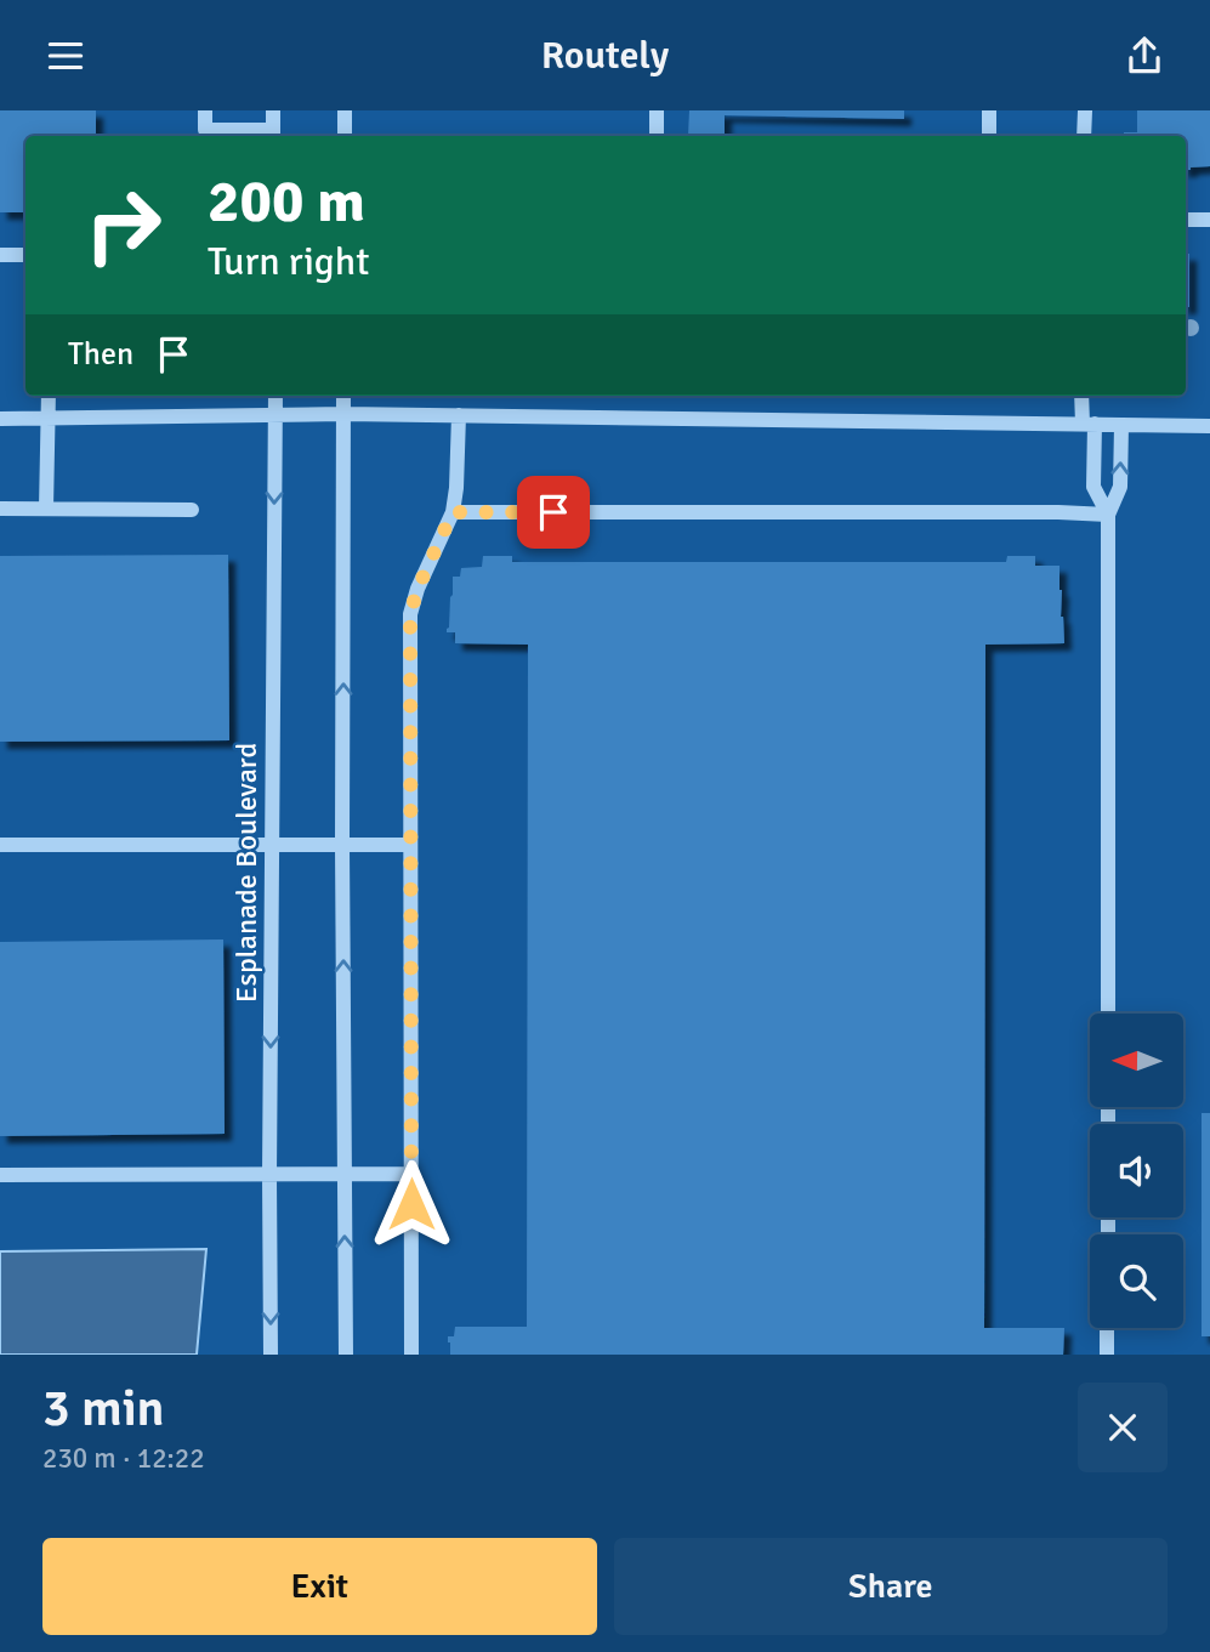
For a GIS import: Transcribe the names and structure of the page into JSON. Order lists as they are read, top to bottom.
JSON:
{
  "streets": {
    "street": ["Esplanade Boulevard"]
  },
  "north": "left",
  "page": {
    "header": "Routely",
    "turn": ["200 m", "Turn right"],
    "then": "Then",
    "heading": ["3 min", "230 m · 12:22"],
    "buttons": ["Exit", "Share"]
  }
}
